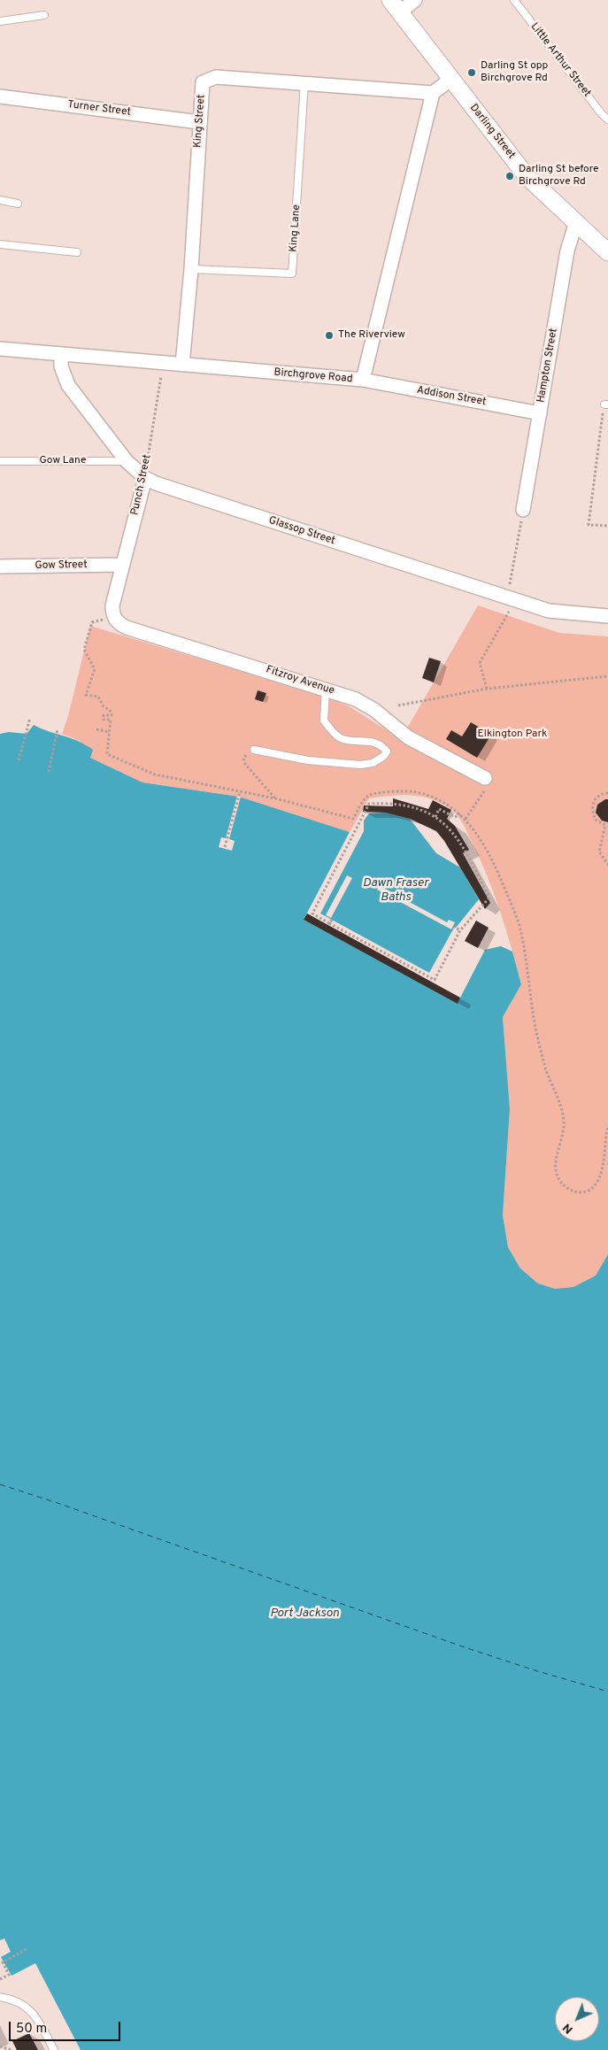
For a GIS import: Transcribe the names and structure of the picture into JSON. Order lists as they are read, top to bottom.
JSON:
{
  "streets": {
    "street": [
      "Turner Street",
      "King Street",
      "Darling Street",
      "Hampton Street",
      "Birchgrove Road",
      "Addison Street",
      "Punch Street",
      "Glassop Street",
      "Gow Street",
      "Fitzroy Avenue"
    ],
    "lane": ["Little Arthur Street", "King Lane", "Gow Lane"]
  },
  "crossings": [
    ["Turner Street", "King Street"],
    ["King Street", "King Lane"],
    ["King Street", "Birchgrove Road"],
    ["Darling Street", "Hampton Street"],
    ["Hampton Street", "Addison Street"],
    ["Birchgrove Road", "Addison Street"],
    ["Birchgrove Road", "Punch Street"],
    ["Birchgrove Road", "Glassop Street"],
    ["Gow Lane", "Glassop Street"],
    ["Punch Street", "Glassop Street"],
    ["Punch Street", "Gow Street"],
    ["Punch Street", "Fitzroy Avenue"]
  ],
  "water": ["Dawn Fraser Baths", "Port Jackson"],
  "parks": ["Elkington Park"],
  "places": ["Darling St opp Birchgrove Rd", "Darling St before Birchgrove Rd", "The Riverview"],
  "scale_bar": "50 m",
  "north": "bottom left"
}
